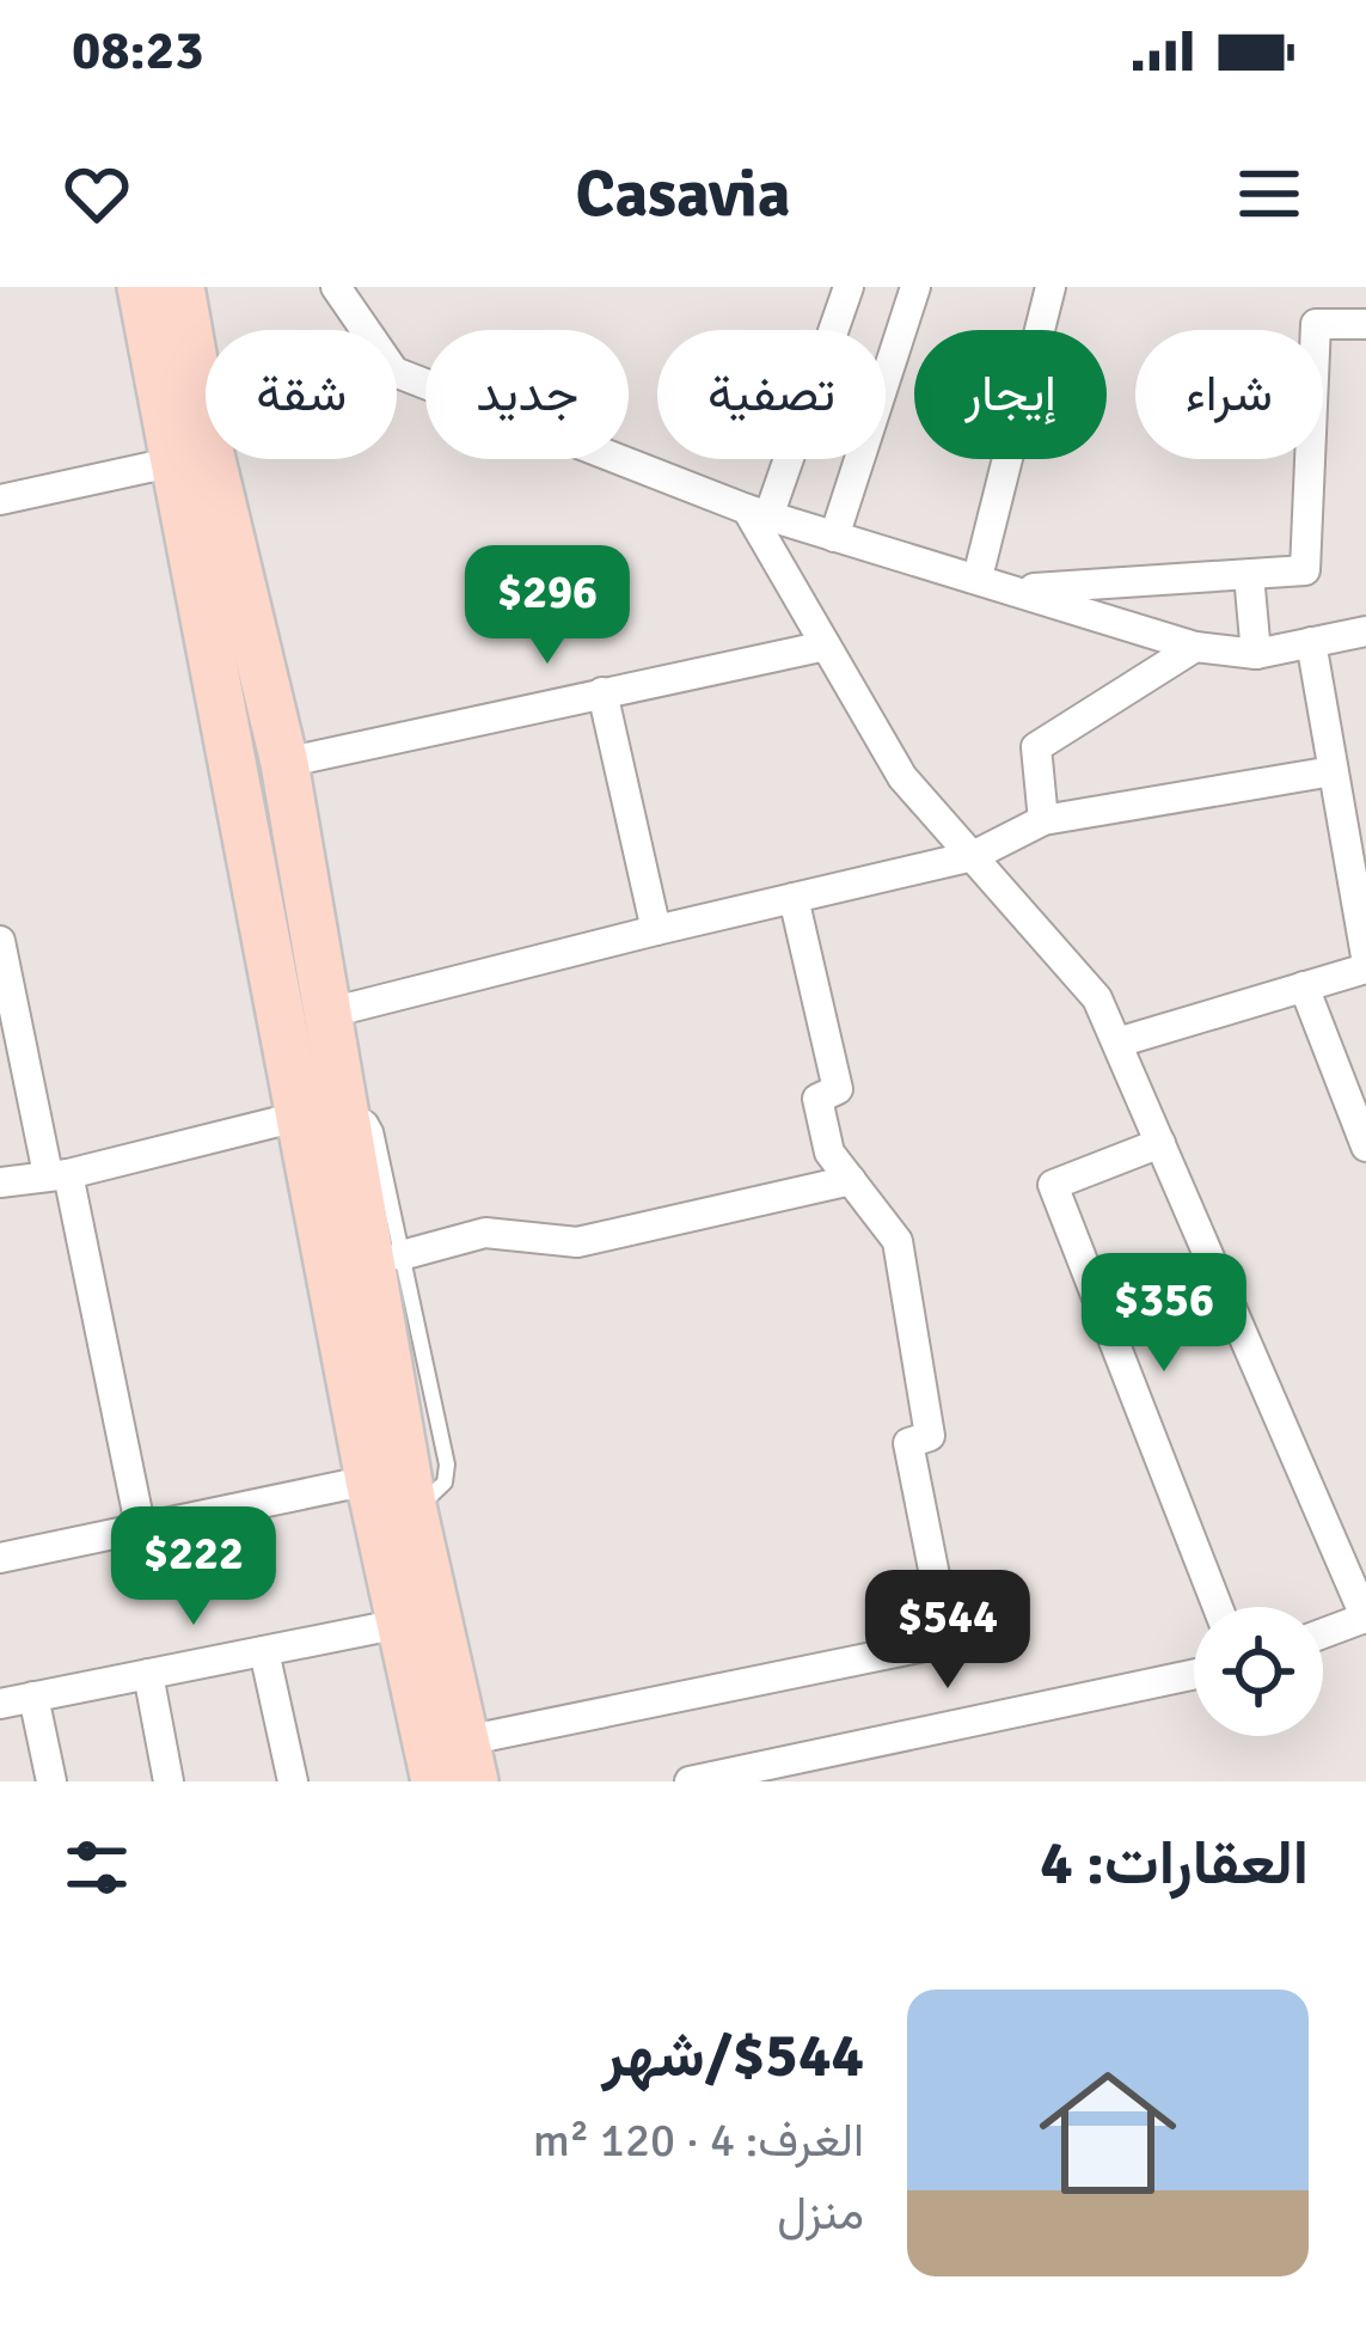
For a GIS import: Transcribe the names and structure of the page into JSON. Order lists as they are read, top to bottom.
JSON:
{
  "page": {
    "status": "08:23",
    "header": "Casavia",
    "chip": [
      "شراء",
      "إيجار",
      "تصفية",
      "جديد",
      "شقة"
    ],
    "price": [
      "$296",
      "$356",
      "$222",
      "$544"
    ],
    "heading": "العقارات: 4",
    "list": [
      {
        "name": "$544/شهر",
        "note": "الغرف: 4 · 120 m² · منزل"
      }
    ]
  }
}
